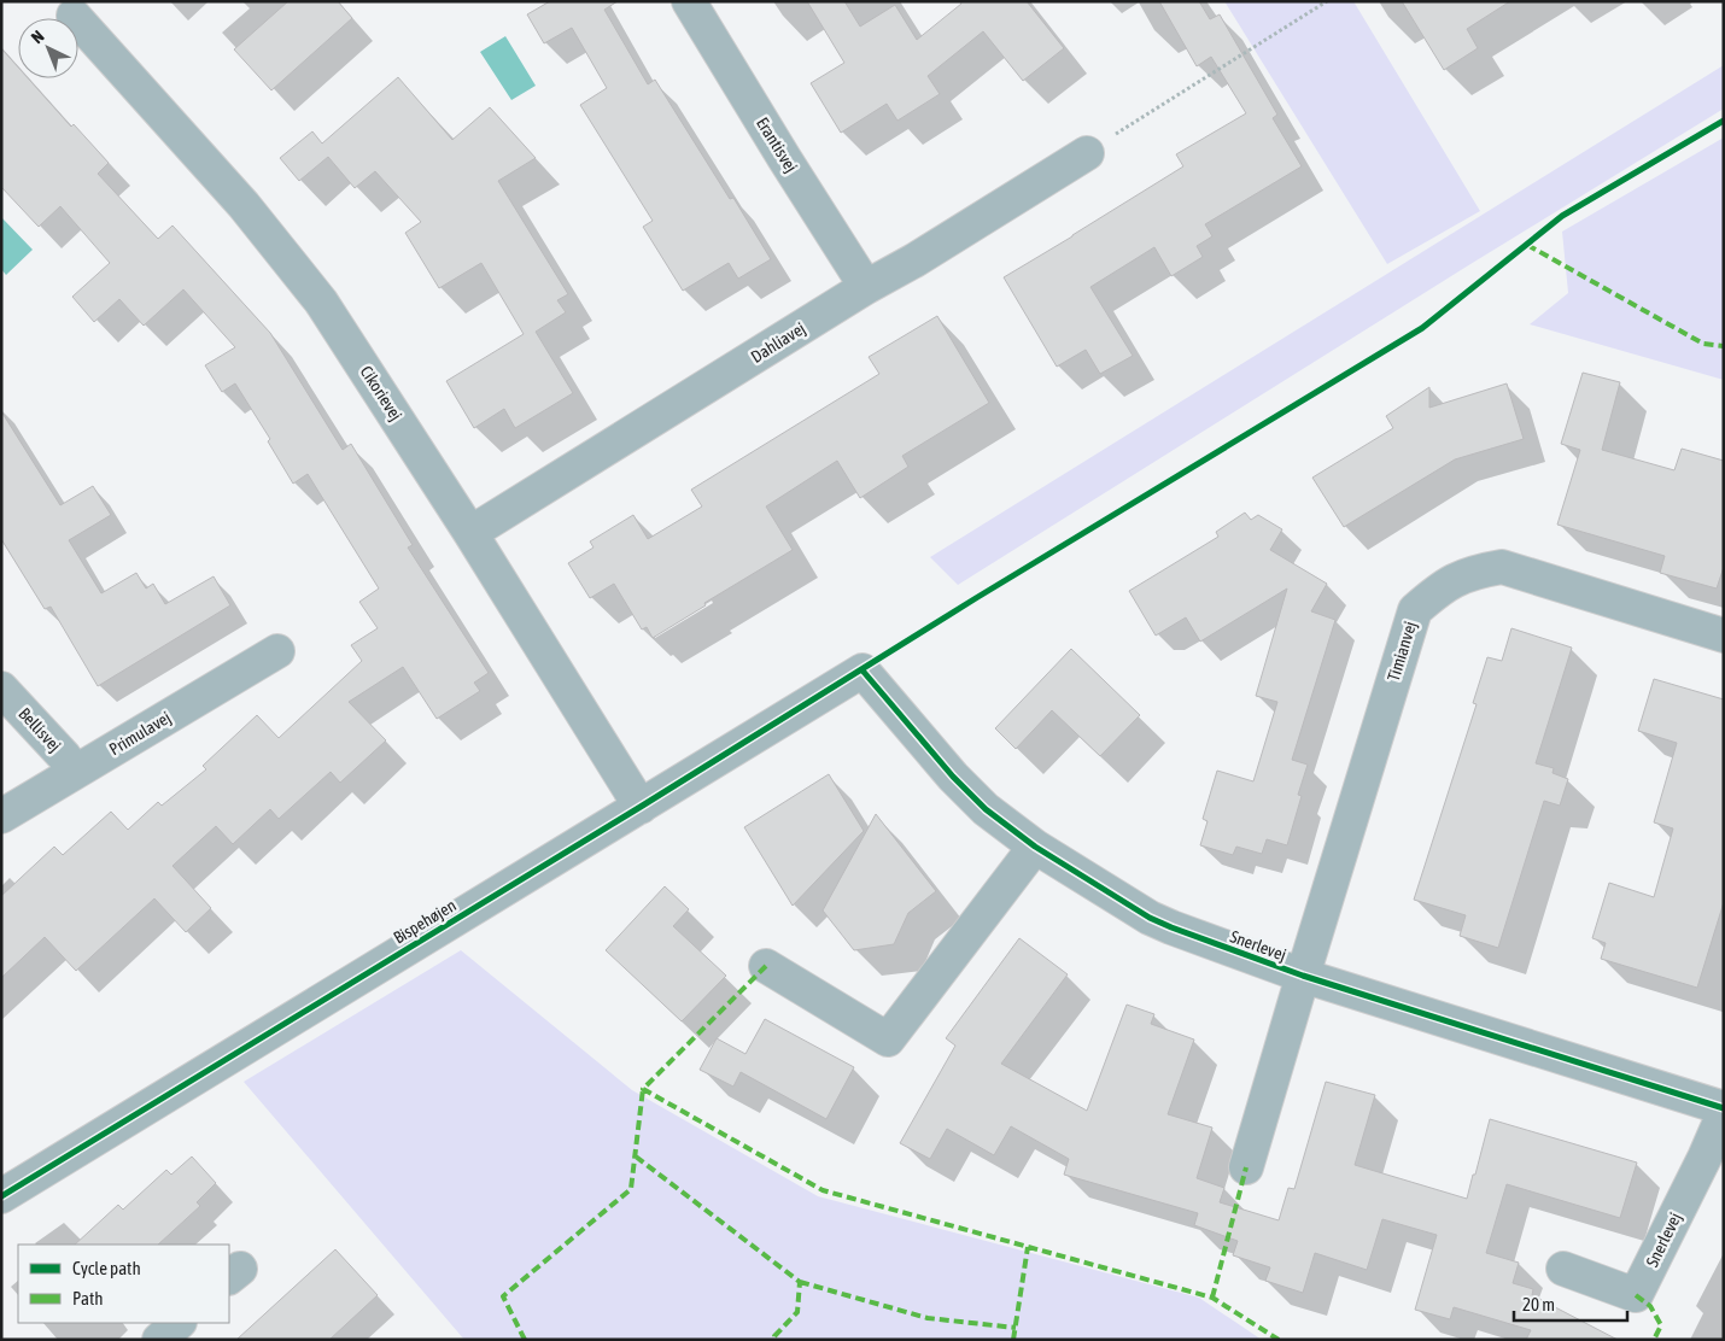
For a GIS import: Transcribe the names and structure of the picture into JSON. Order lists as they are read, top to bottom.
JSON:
{
  "streets": {
    "street": [
      "Erantisvej",
      "Dahliavej",
      "Cikorievej",
      "Timianvej",
      "Bellisvej",
      "Primulavej",
      "Bispehøjen",
      "Snerlevej"
    ]
  },
  "crossings": [
    ["Erantisvej", "Dahliavej"],
    ["Dahliavej", "Cikorievej"],
    ["Cikorievej", "Bispehøjen"],
    ["Timianvej", "Snerlevej"],
    ["Bellisvej", "Primulavej"],
    ["Bispehøjen", "Snerlevej"]
  ],
  "legend": ["Cycle path", "Path"],
  "scale_bar": "20 m",
  "north": "top left"
}
